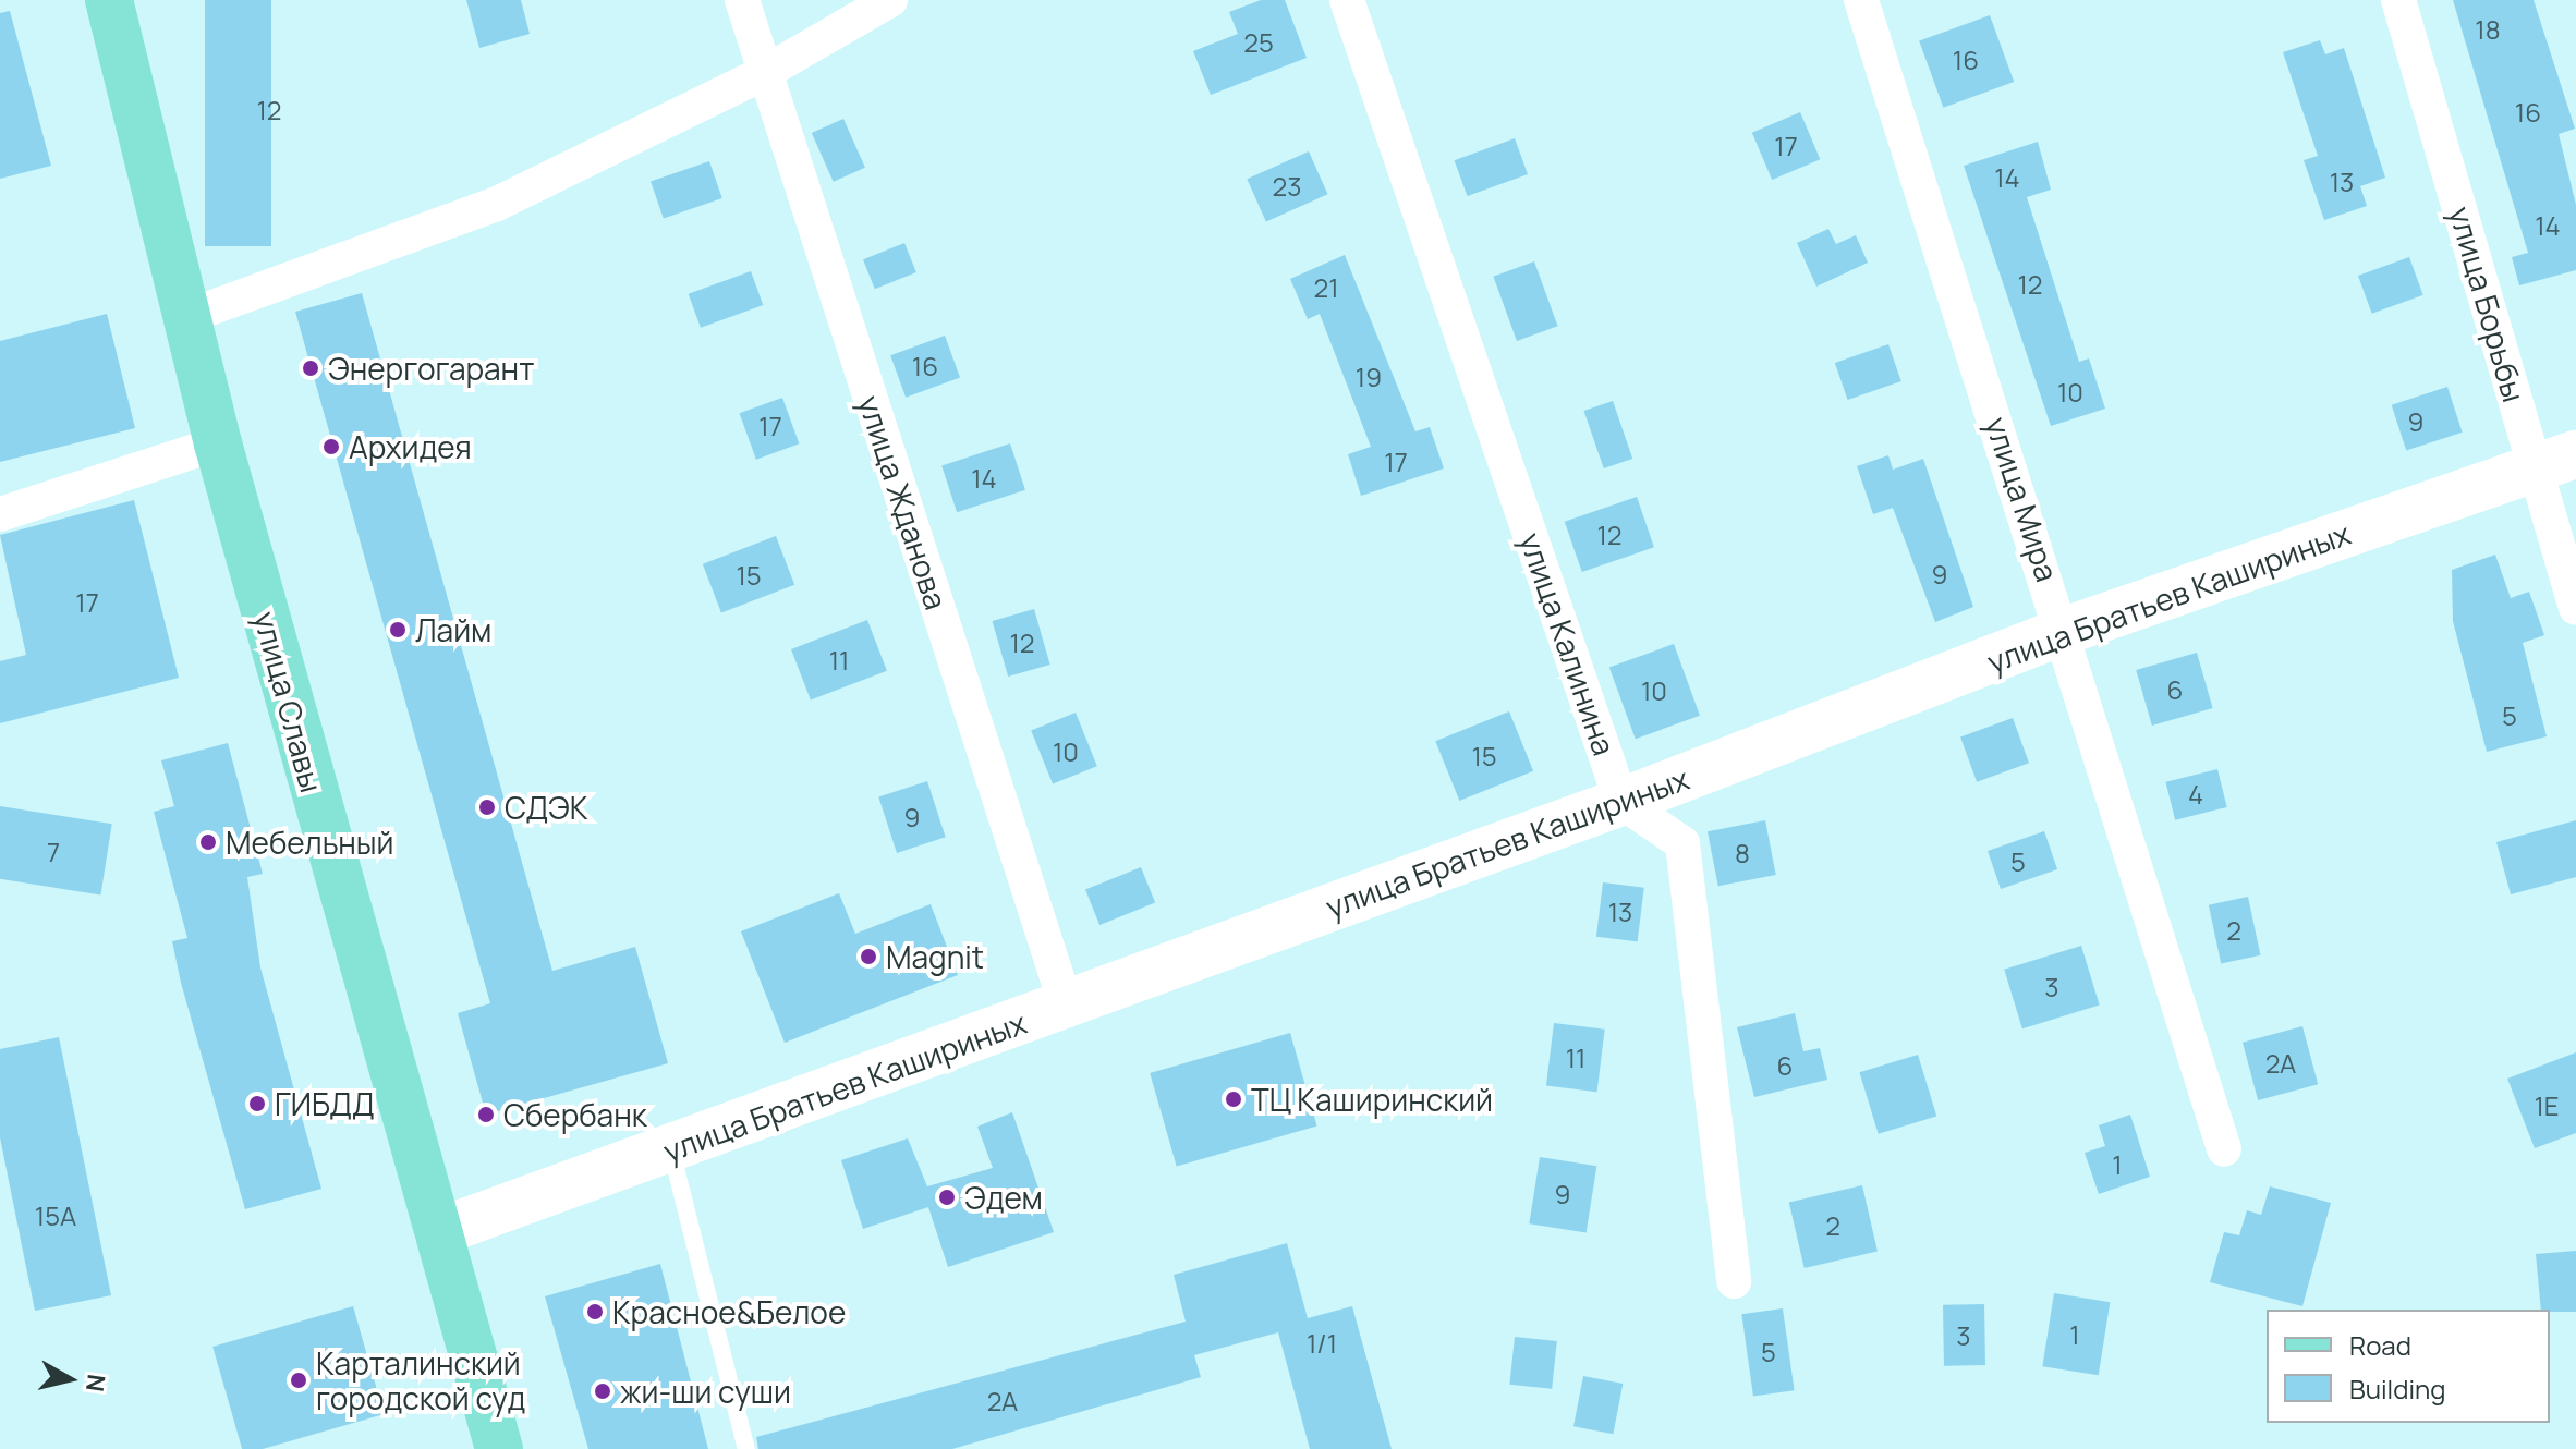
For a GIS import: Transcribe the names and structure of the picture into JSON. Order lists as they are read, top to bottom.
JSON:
{
  "streets": {
    "main road": ["улица Братьев Кашириных", "улица Славы"],
    "street": [
      "улица Борьбы",
      "улица Мира",
      "улица Жданова",
      "улица Калинина"
    ]
  },
  "crossings": [
    ["улица Борьбы", "улица Братьев Кашириных"],
    ["улица Мира", "улица Братьев Кашириных"],
    ["улица Жданова", "улица Братьев Кашириных"],
    ["улица Братьев Кашириных", "улица Калинина"],
    ["улица Братьев Кашириных", "улица Славы"]
  ],
  "places": [
    "Энергогарант",
    "Архидея",
    "Лайм",
    "СДЭК",
    "Мебельный",
    "Magnit",
    "ТЦ Каширинский",
    "ГИБДД",
    "Сбербанк",
    "Эдем",
    "Красное&Белое",
    "Карталинский городской суд",
    "жи-ши суши"
  ],
  "house_numbers": [
    "18",
    "25",
    "16",
    "12",
    "16",
    "17",
    "14",
    "13",
    "23",
    "14",
    "12",
    "21",
    "16",
    "19",
    "10",
    "9",
    "17",
    "17",
    "14",
    "12",
    "9",
    "15",
    "17",
    "12",
    "11",
    "6",
    "10",
    "5",
    "10",
    "15",
    "4",
    "9",
    "7",
    "8",
    "5",
    "13",
    "2",
    "3",
    "11",
    "2А",
    "6",
    "1Е",
    "1",
    "9",
    "15А",
    "2",
    "1",
    "3",
    "1/1",
    "5",
    "2А"
  ],
  "legend": ["Road", "Building"],
  "north": "right"
}
